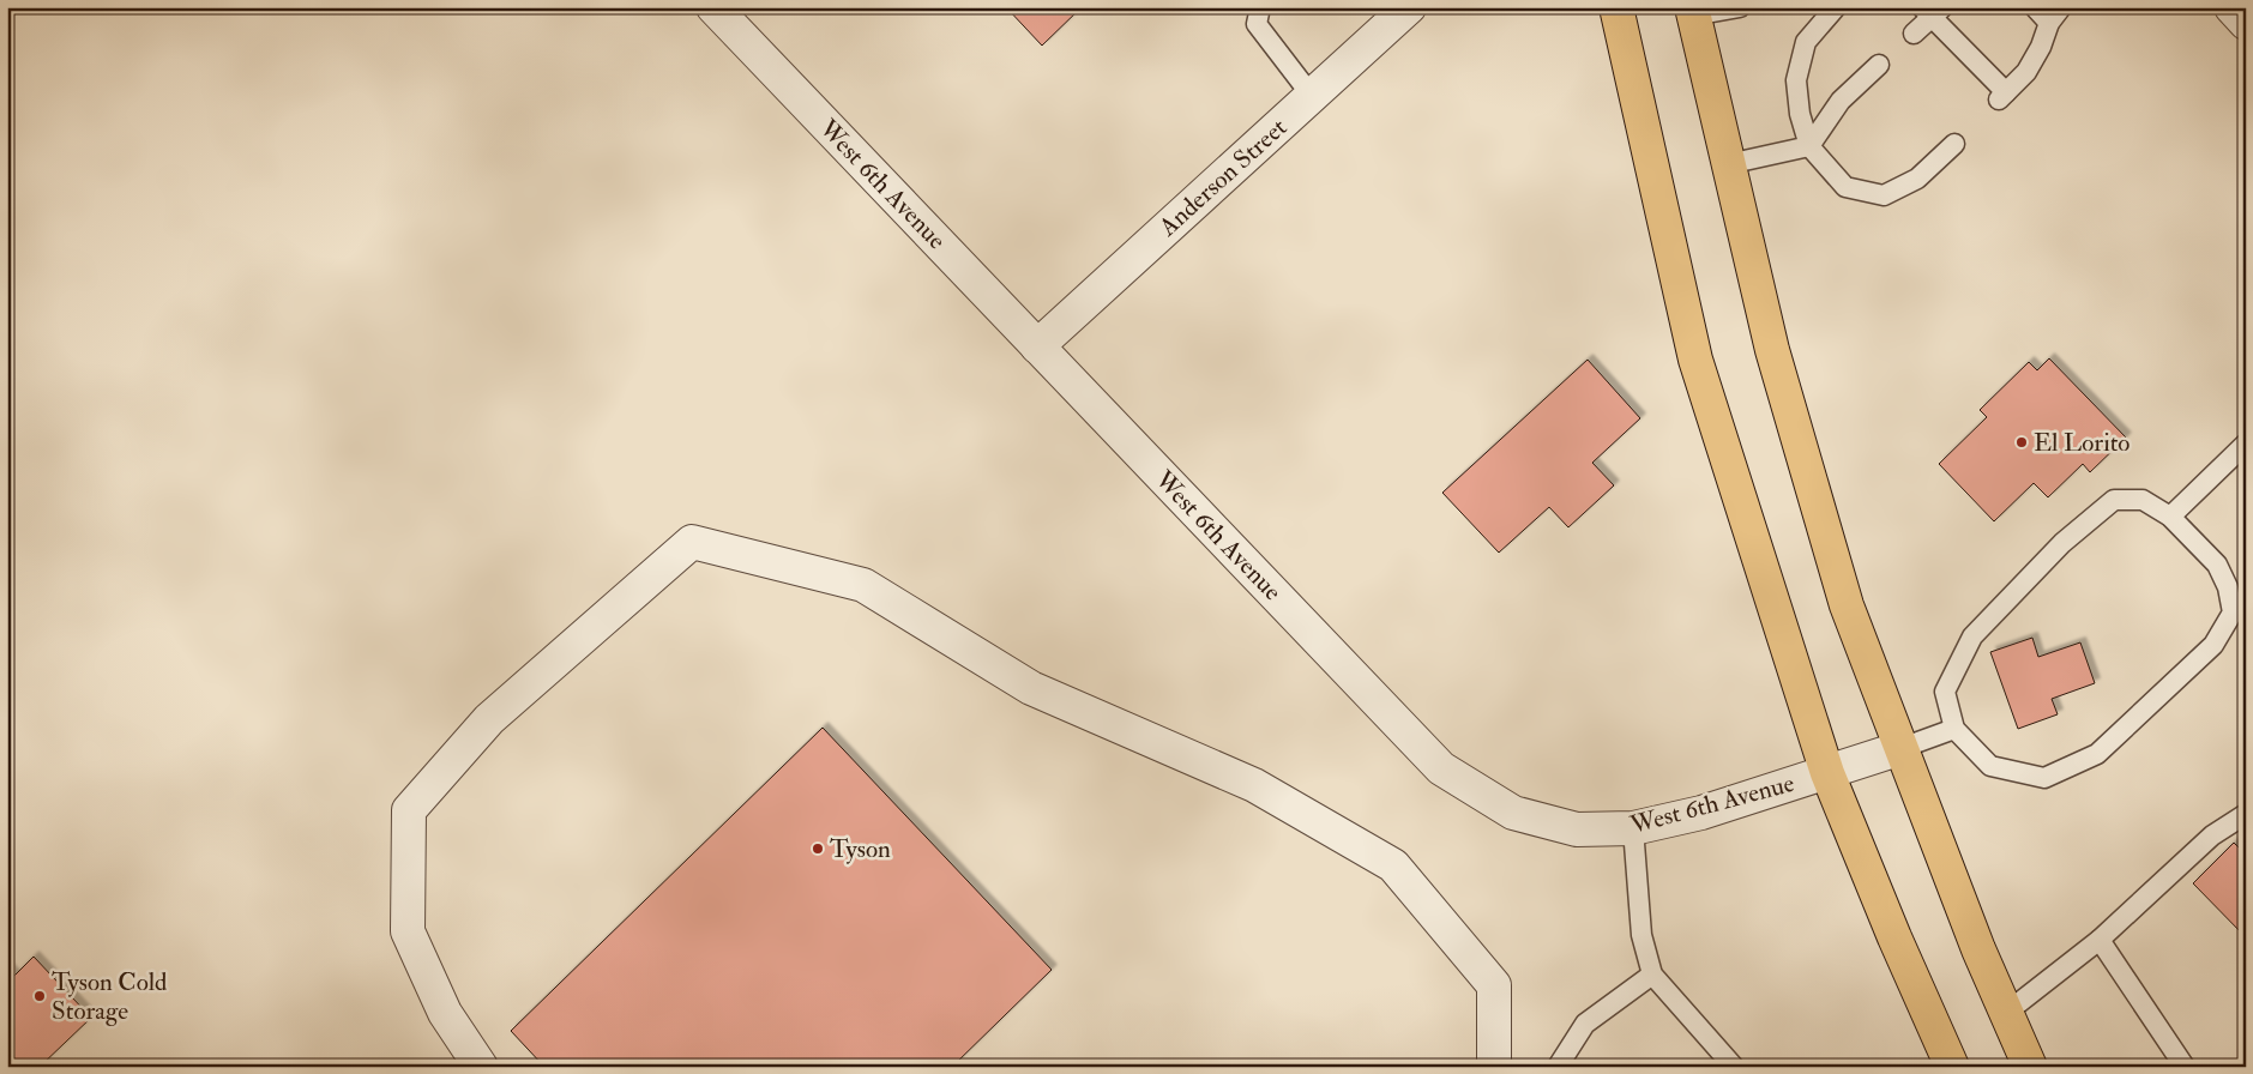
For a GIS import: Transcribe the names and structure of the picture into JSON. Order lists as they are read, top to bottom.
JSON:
{
  "streets": {
    "main road": ["West 6th Avenue"],
    "street": ["Anderson Street"]
  },
  "crossings": [
    ["Anderson Street", "West 6th Avenue"]
  ],
  "places": ["El Lorito", "Tyson", "Tyson Cold Storage"]
}
